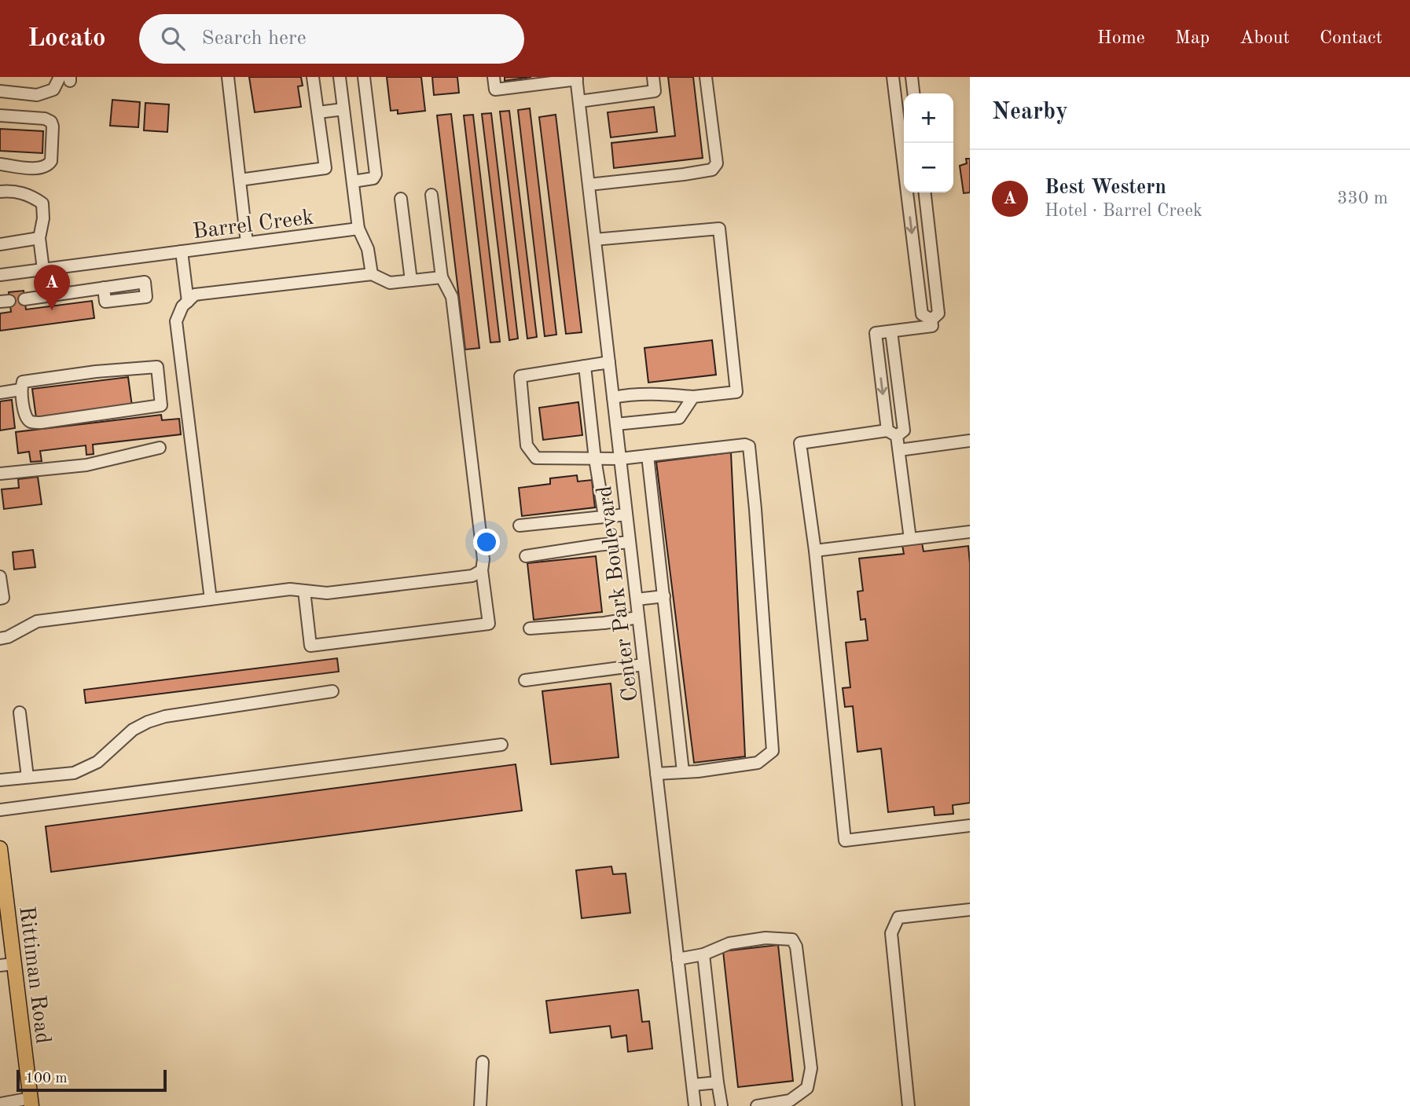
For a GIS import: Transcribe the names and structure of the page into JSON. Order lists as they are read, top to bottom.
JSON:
{
  "streets": {
    "main road": ["Rittiman Road"],
    "street": ["Barrel Creek", "Center Park Boulevard"]
  },
  "scale_bar": "100 m",
  "page": {
    "header": "Locato",
    "search": "Search here",
    "nav": [
      "Home",
      "Map",
      "About",
      "Contact"
    ],
    "heading": "Nearby",
    "map_buttons": ["+", "−"],
    "list": [
      {
        "mark": "A",
        "name": "Best Western",
        "note": "Hotel · Barrel Creek",
        "value": "330 m"
      }
    ],
    "pins": "A",
    "scale": "100 m"
  }
}
